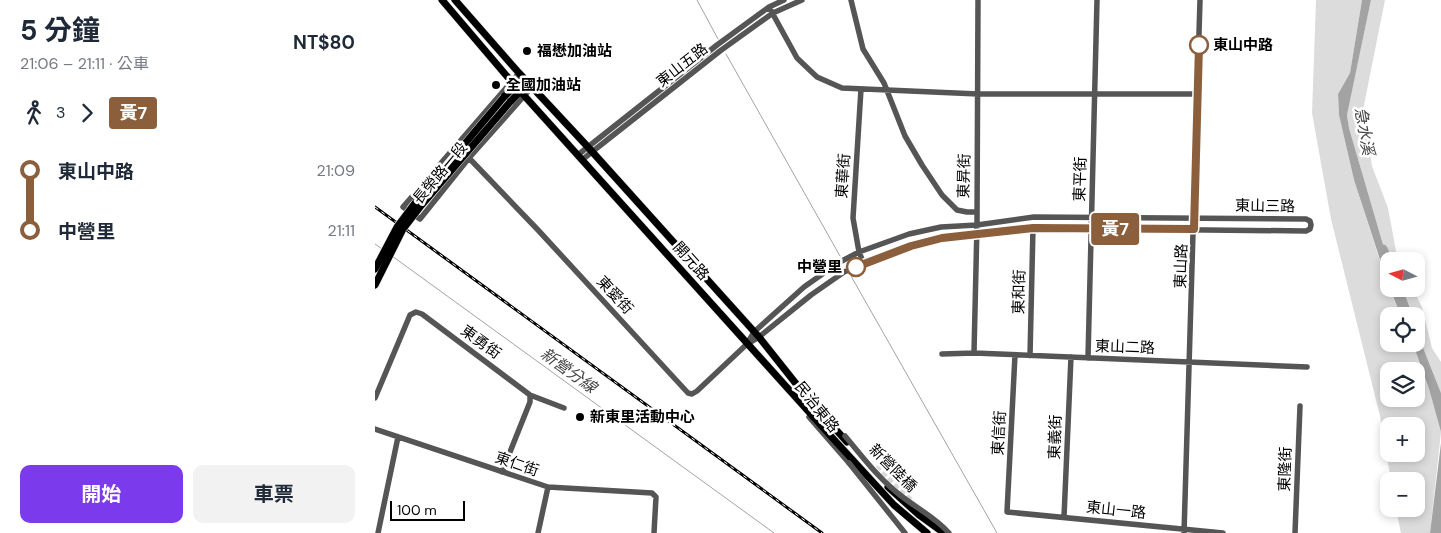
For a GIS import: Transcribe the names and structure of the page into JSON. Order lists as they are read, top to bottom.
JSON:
{
  "streets": {
    "main road": ["長榮路一段", "開元路"],
    "street": [
      "東山五路",
      "東華街",
      "東昇街",
      "東平街",
      "東山三路",
      "東山路",
      "東和街",
      "東愛街",
      "東勇街",
      "東山二路",
      "民治東路",
      "東信街",
      "東義街",
      "東仁街",
      "新營陸橋",
      "東隆街",
      "東山一路"
    ]
  },
  "crossings": [
    ["東山五路", "開元路"],
    ["長榮路一段", "開元路"],
    ["長榮路一段", "東愛街"],
    ["東華街", "東山三路"],
    ["東昇街", "東山三路"],
    ["東昇街", "東山二路"],
    ["東平街", "東山三路"],
    ["東平街", "東山二路"],
    ["東山三路", "開元路"],
    ["東山三路", "東山路"],
    ["東山三路", "東和街"],
    ["東山三路", "東愛街"],
    ["開元路", "東愛街"],
    ["開元路", "民治東路"],
    ["開元路", "新營陸橋"],
    ["東山路", "東山二路"],
    ["東山路", "東山一路"],
    ["東和街", "東山二路"],
    ["東山二路", "東信街"],
    ["東山二路", "東義街"],
    ["民治東路", "新營陸橋"],
    ["東信街", "東山一路"],
    ["東義街", "東山一路"]
  ],
  "water": ["急水溪", "新營分線"],
  "places": [
    "東山中路",
    "福懋加油站",
    "全國加油站",
    "中營里",
    "新東里活動中心"
  ],
  "lines": ["bus line 黃7"],
  "scale_bar": "100 m",
  "north": "left",
  "page": {
    "heading": ["5 分鐘", "21:06 – 21:11 · 公車", "NT$80"],
    "on_map": "黃7",
    "legs": ["3", "黃7"],
    "list": [
      {
        "name": "東山中路",
        "value": "21:09"
      },
      {
        "name": "中營里",
        "value": "21:11"
      }
    ],
    "map_buttons": ["+", "−"],
    "buttons": ["開始", "車票"],
    "scale": "100 m"
  }
}
